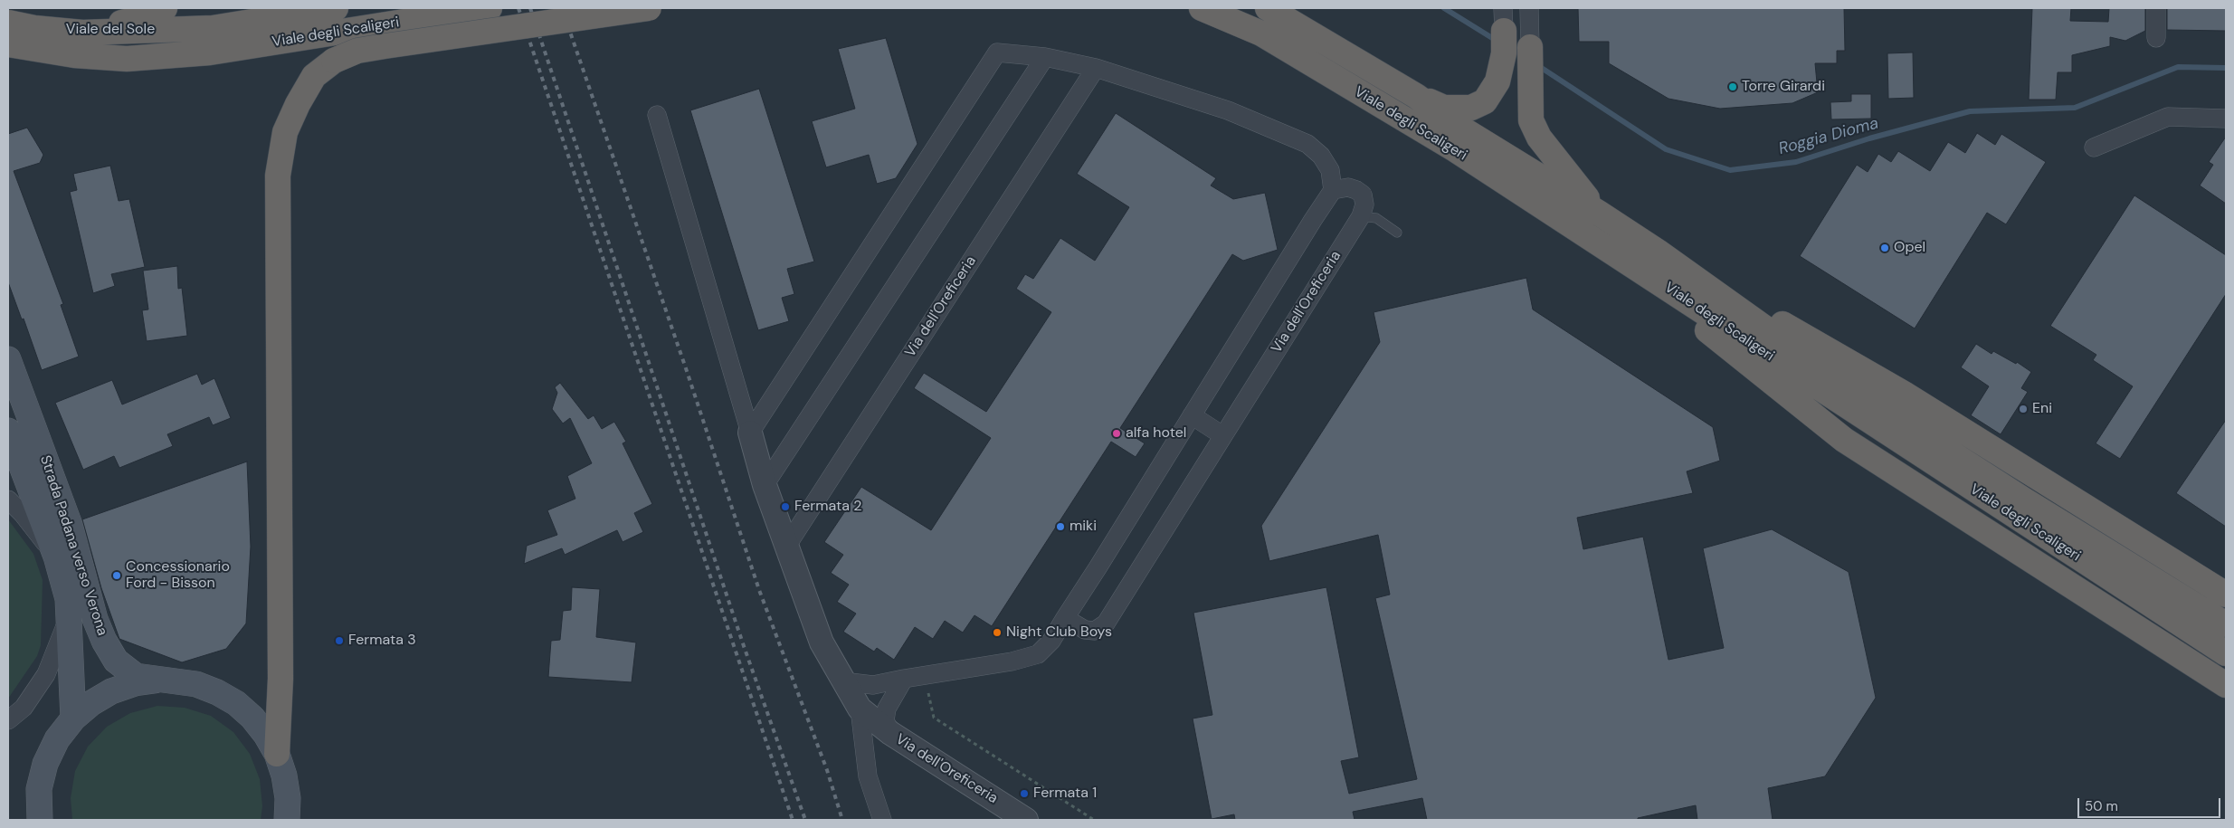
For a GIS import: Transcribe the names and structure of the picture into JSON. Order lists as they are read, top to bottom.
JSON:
{
  "streets": {
    "highway": ["Viale del Sole", "Viale degli Scaligeri"],
    "main road": ["Strada Padana verso Verona"],
    "street": ["Via dell'Oreficeria"]
  },
  "crossings": [
    ["Viale del Sole", "Viale degli Scaligeri"]
  ],
  "water": ["Roggia Dioma"],
  "places": [
    "Torre Girardi",
    "Opel",
    "Eni",
    "alfa hotel",
    "Fermata 2",
    "miki",
    "Concessionario Ford - Bisson",
    "Night Club Boys",
    "Fermata 3",
    "Fermata 1"
  ],
  "scale_bar": "50 m"
}
